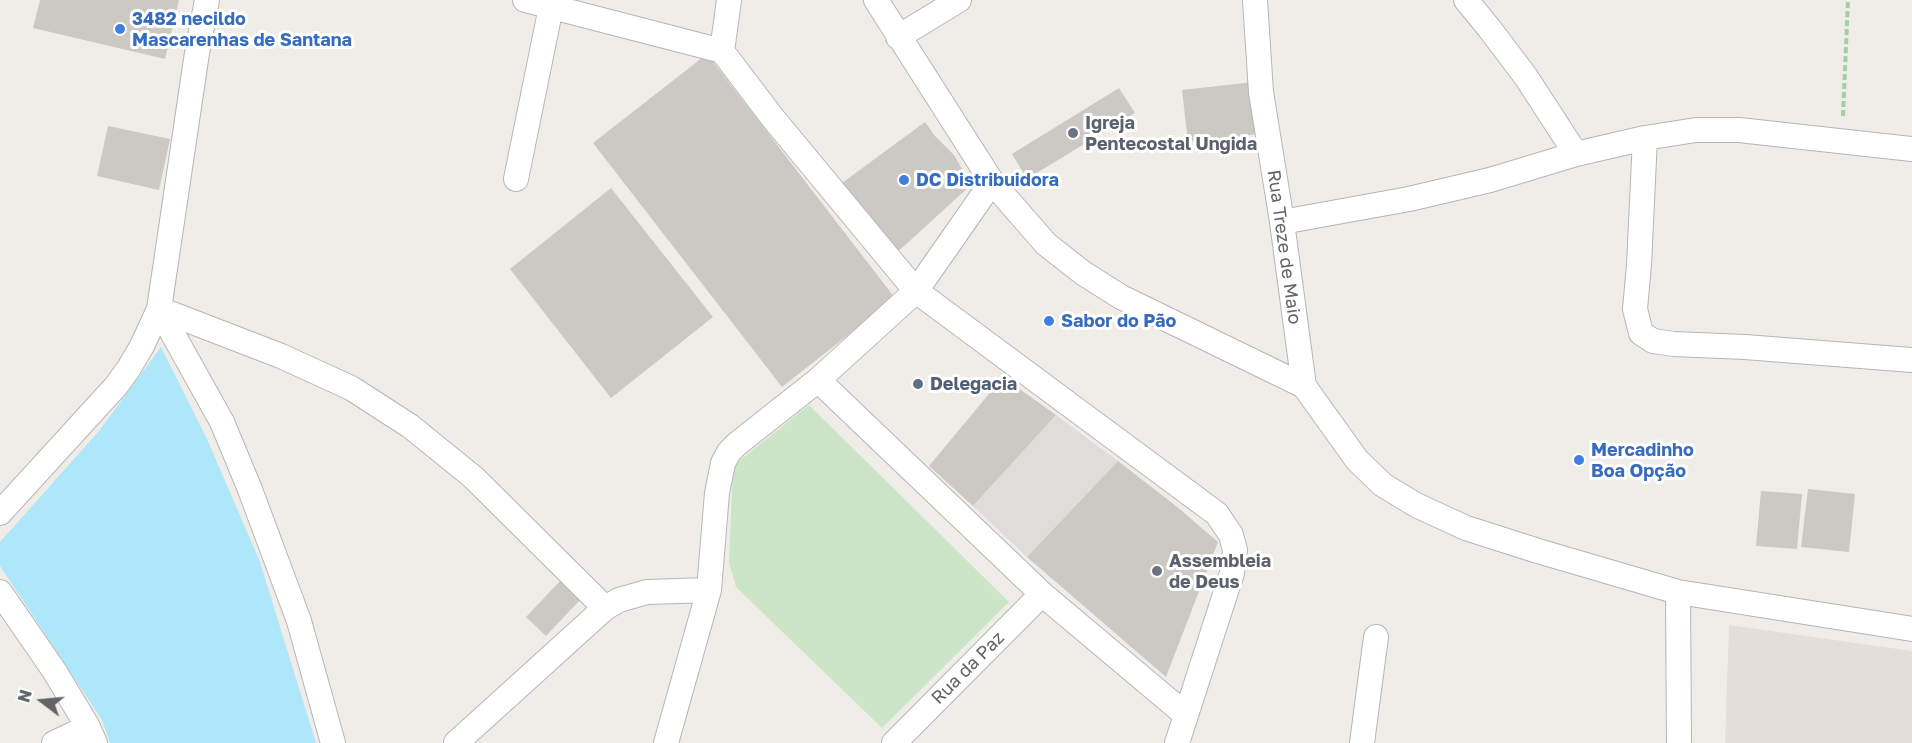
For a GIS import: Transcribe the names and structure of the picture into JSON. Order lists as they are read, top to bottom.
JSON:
{
  "streets": {
    "street": ["Rua Treze de Maio", "Rua da Paz"]
  },
  "places": [
    "3482 necildo Mascarenhas de Santana",
    "Igreja Pentecostal Ungida",
    "DC Distribuidora",
    "Sabor do Pão",
    "Delegacia",
    "Mercadinho Boa Opção",
    "Assembleia de Deus"
  ],
  "north": "left"
}
